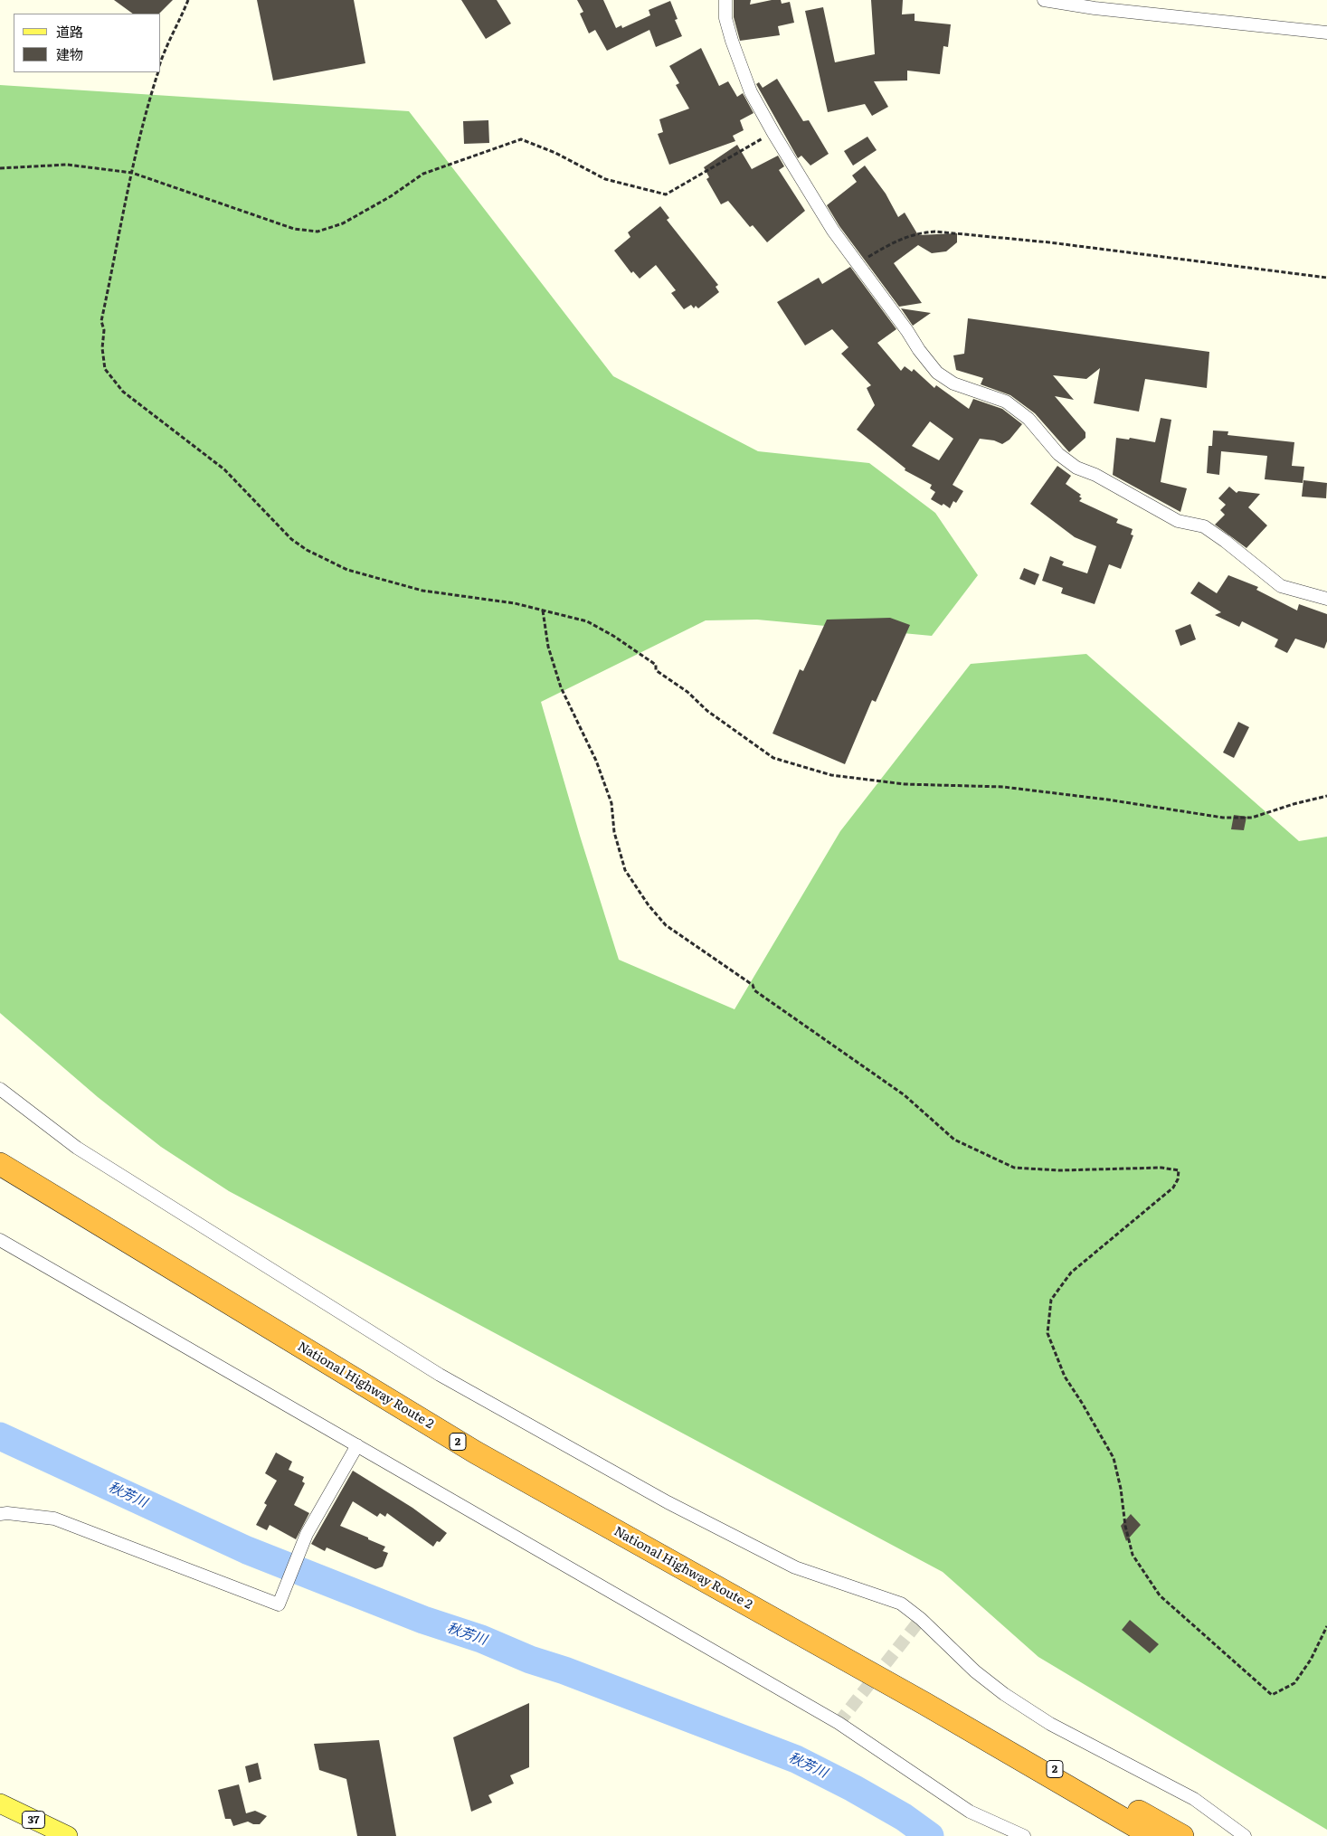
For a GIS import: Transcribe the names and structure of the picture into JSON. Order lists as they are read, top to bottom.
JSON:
{
  "streets": {
    "highway": ["National Highway Route 2", "2"],
    "main road": ["37"]
  },
  "water": ["秋芳川"],
  "legend": ["道路", "建物"]
}
